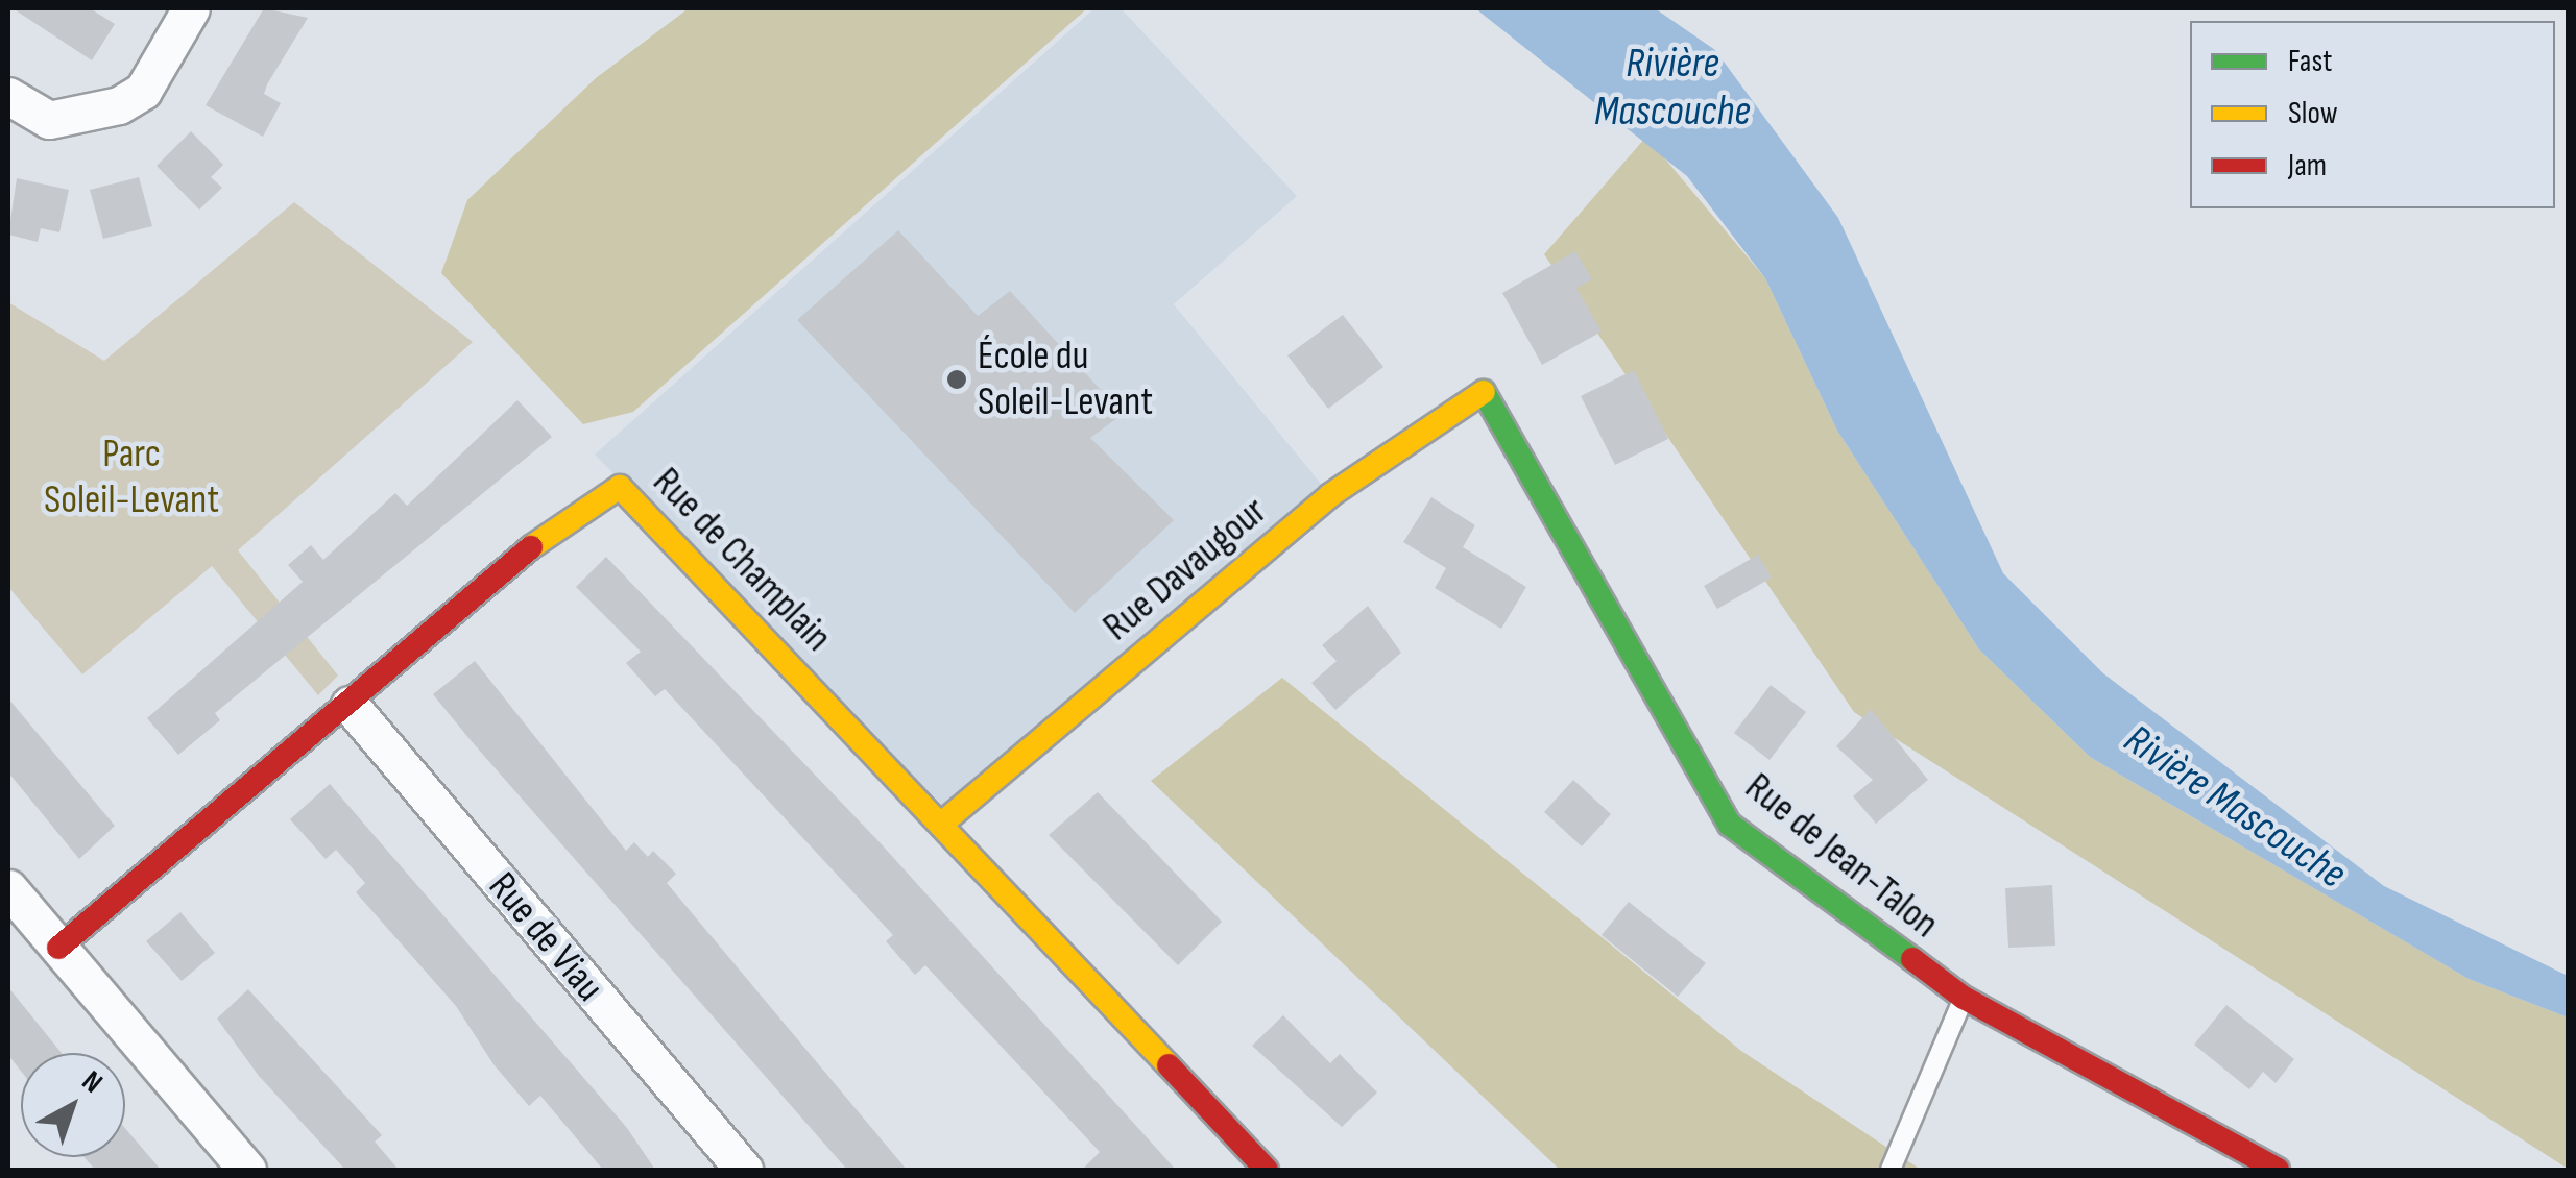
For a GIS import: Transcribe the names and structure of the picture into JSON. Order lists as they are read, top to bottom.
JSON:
{
  "streets": {
    "street": [
      "Rue de Champlain",
      "Rue Davaugour",
      "Rue de Jean-Talon",
      "Rue de Viau"
    ]
  },
  "crossings": [
    ["Rue de Champlain", "Rue Davaugour"],
    ["Rue de Champlain", "Rue de Viau"],
    ["Rue Davaugour", "Rue de Jean-Talon"]
  ],
  "water": ["Rivière Mascouche"],
  "parks": ["Parc Soleil-Levant"],
  "places": ["École du Soleil-Levant"],
  "legend": ["Fast", "Slow", "Jam"],
  "north": "top right"
}
